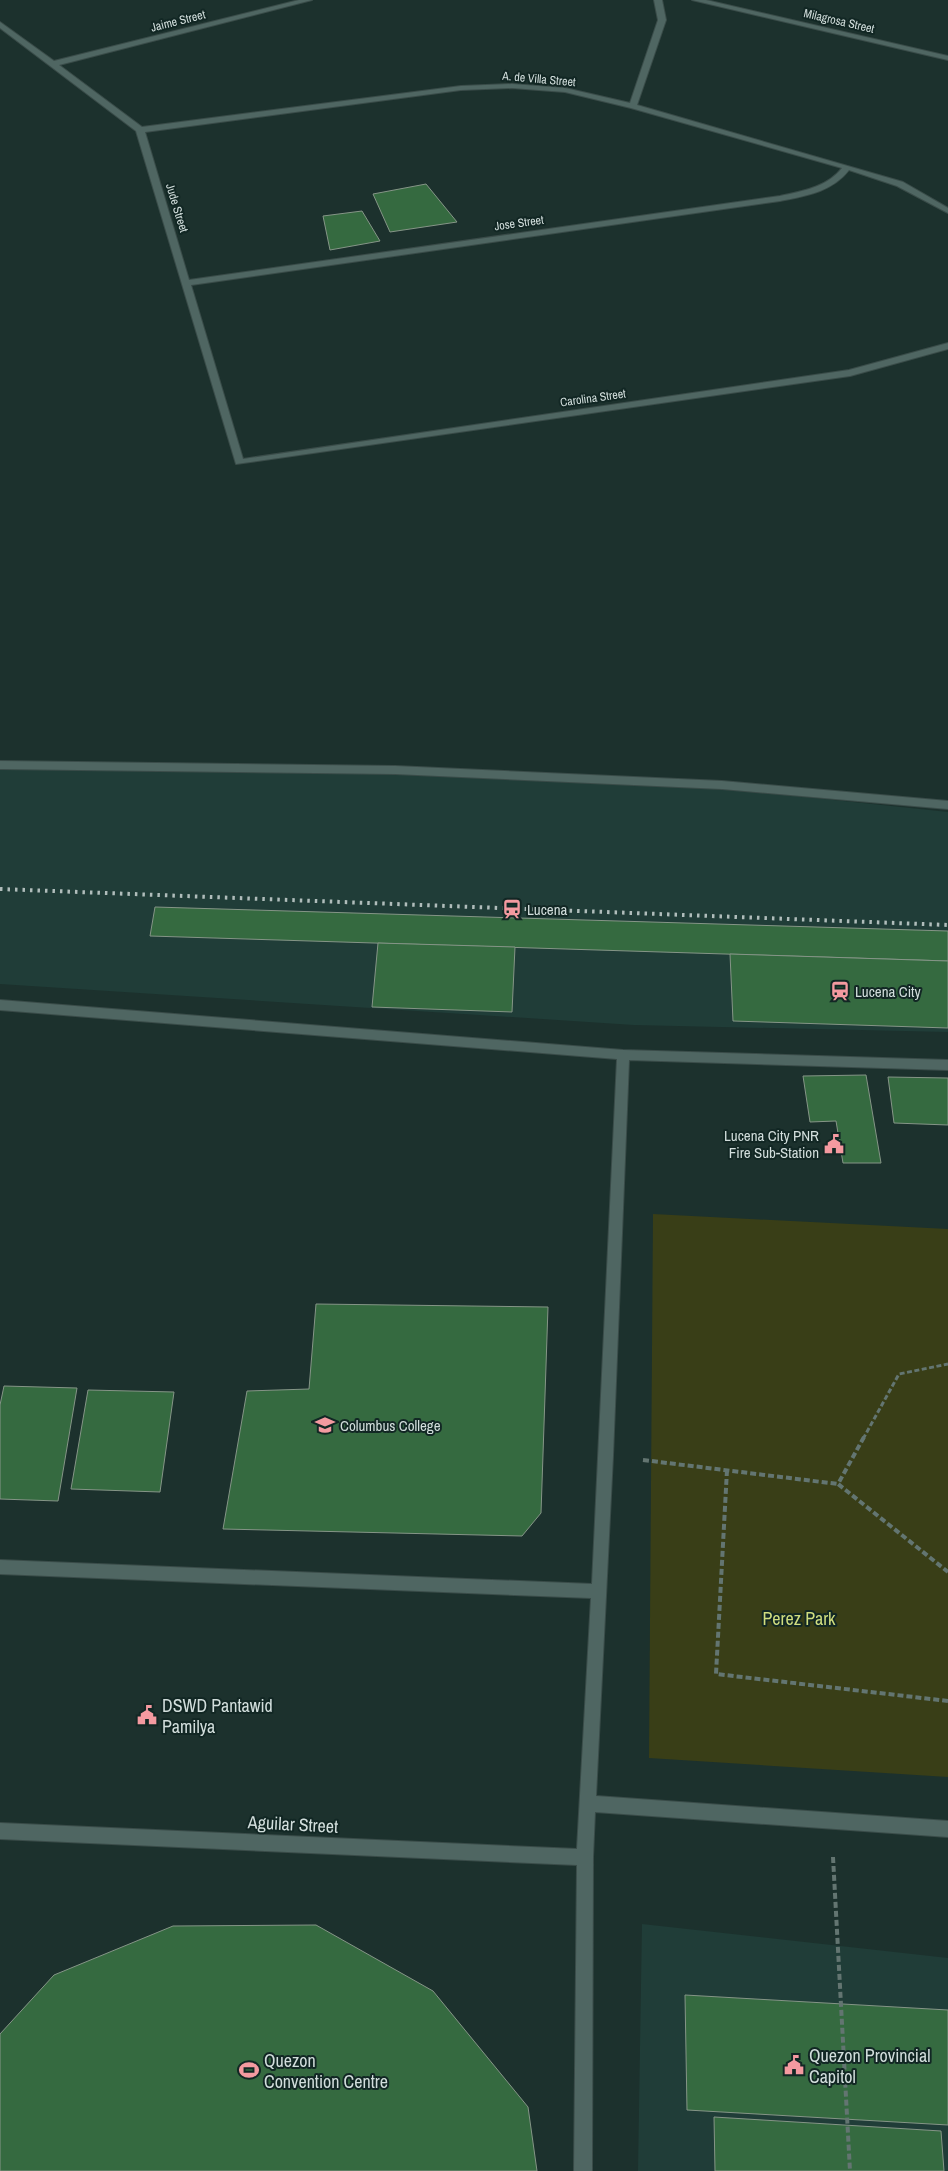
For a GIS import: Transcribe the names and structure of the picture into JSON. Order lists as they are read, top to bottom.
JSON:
{
  "streets": {
    "street": [
      "Jaime Street",
      "Milagrosa Street",
      "A. de Villa Street",
      "Jude Street",
      "Jose Street",
      "Carolina Street",
      "Aguilar Street"
    ]
  },
  "crossings": [
    ["A. de Villa Street", "Jude Street"],
    ["A. de Villa Street", "Jose Street"],
    ["Jude Street", "Jose Street"],
    ["Jude Street", "Carolina Street"]
  ],
  "parks": ["Perez Park"],
  "places": {
    "station": ["Lucena", "Lucena City"],
    "public building": ["Lucena City PNR Fire Sub-Station", "DSWD Pantawid Pamilya", "Quezon Provincial Capitol"],
    "school or university": ["Columbus College"],
    "sports": ["Quezon Convention Centre"]
  }
}
